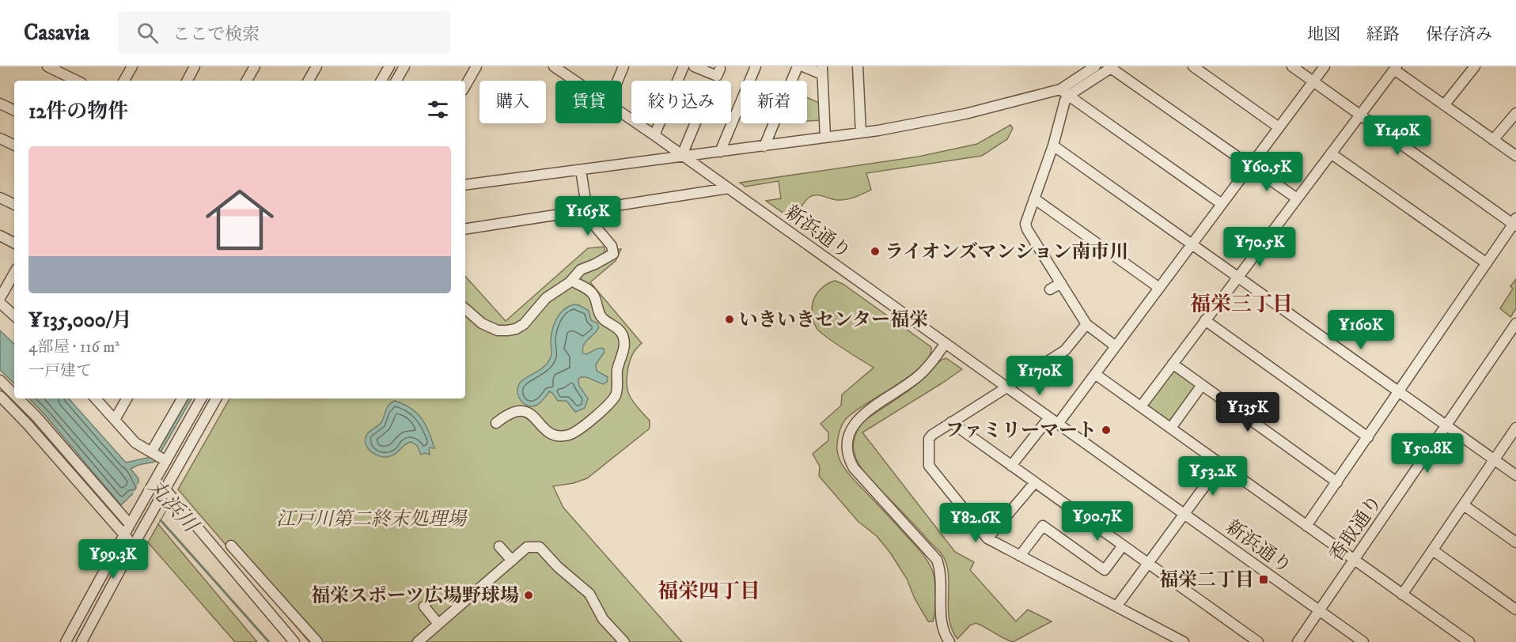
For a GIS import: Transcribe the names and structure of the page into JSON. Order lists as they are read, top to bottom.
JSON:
{
  "streets": {
    "street": ["新浜通り", "香取通り"]
  },
  "crossings": [
    ["新浜通り", "香取通り"]
  ],
  "districts": ["福栄三丁目", "福栄四丁目"],
  "water": ["丸浜川"],
  "parks": ["江戸川第二終末処理場"],
  "places": {
    "other": [
      "ライオンズマンション南市川",
      "いきいきセンター福栄",
      "ファミリーマート",
      "福栄スポーツ広場野球場"
    ],
    "transit": ["福栄二丁目"]
  },
  "page": {
    "header": "Casavia",
    "search": "ここで検索",
    "nav": ["地図", "経路", "保存済み"],
    "chip": [
      "購入",
      "賃貸",
      "絞り込み",
      "新着"
    ],
    "heading": "12件の物件",
    "price": [
      "¥140K",
      "¥60.5K",
      "¥165K",
      "¥70.5K",
      "¥160K",
      "¥170K",
      "¥135K",
      "¥50.8K",
      "¥53.2K",
      "¥90.7K",
      "¥82.6K",
      "¥99.3K"
    ],
    "list": [
      {
        "name": "¥135,000/月",
        "note": "4部屋 · 116 m² · 一戸建て"
      }
    ]
  }
}
